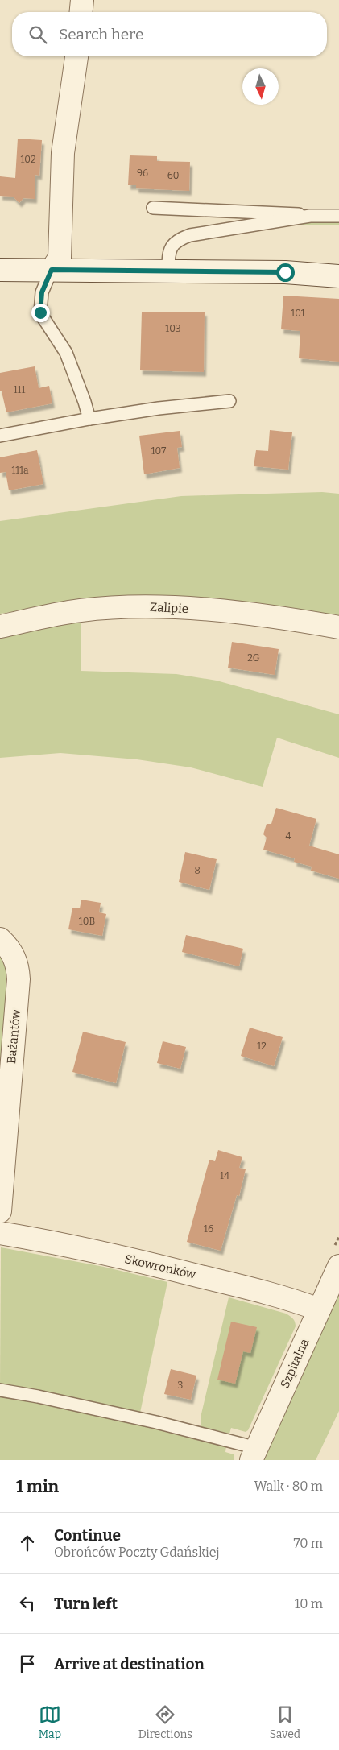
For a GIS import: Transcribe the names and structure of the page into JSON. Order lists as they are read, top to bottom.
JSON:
{
  "streets": {
    "street": [
      "Zalipie",
      "Bażantów",
      "Skowronków",
      "Szpitalna"
    ]
  },
  "crossings": [
    ["Skowronków", "Szpitalna"]
  ],
  "house_numbers": [
    "102",
    "96",
    "60",
    "101",
    "103",
    "111",
    "107",
    "111a",
    "2G",
    "4",
    "8",
    "10B",
    "12",
    "14",
    "16",
    "3"
  ],
  "north": "bottom",
  "page": {
    "search": "Search here",
    "heading": ["1 min", "Walk · 80 m"],
    "list": [
      ["Continue", "Obrońców Poczty Gdańskiej", "70 m"],
      ["Turn left", "10 m"],
      "Arrive at destination"
    ],
    "nav": ["Map", "Directions", "Saved"]
  }
}
